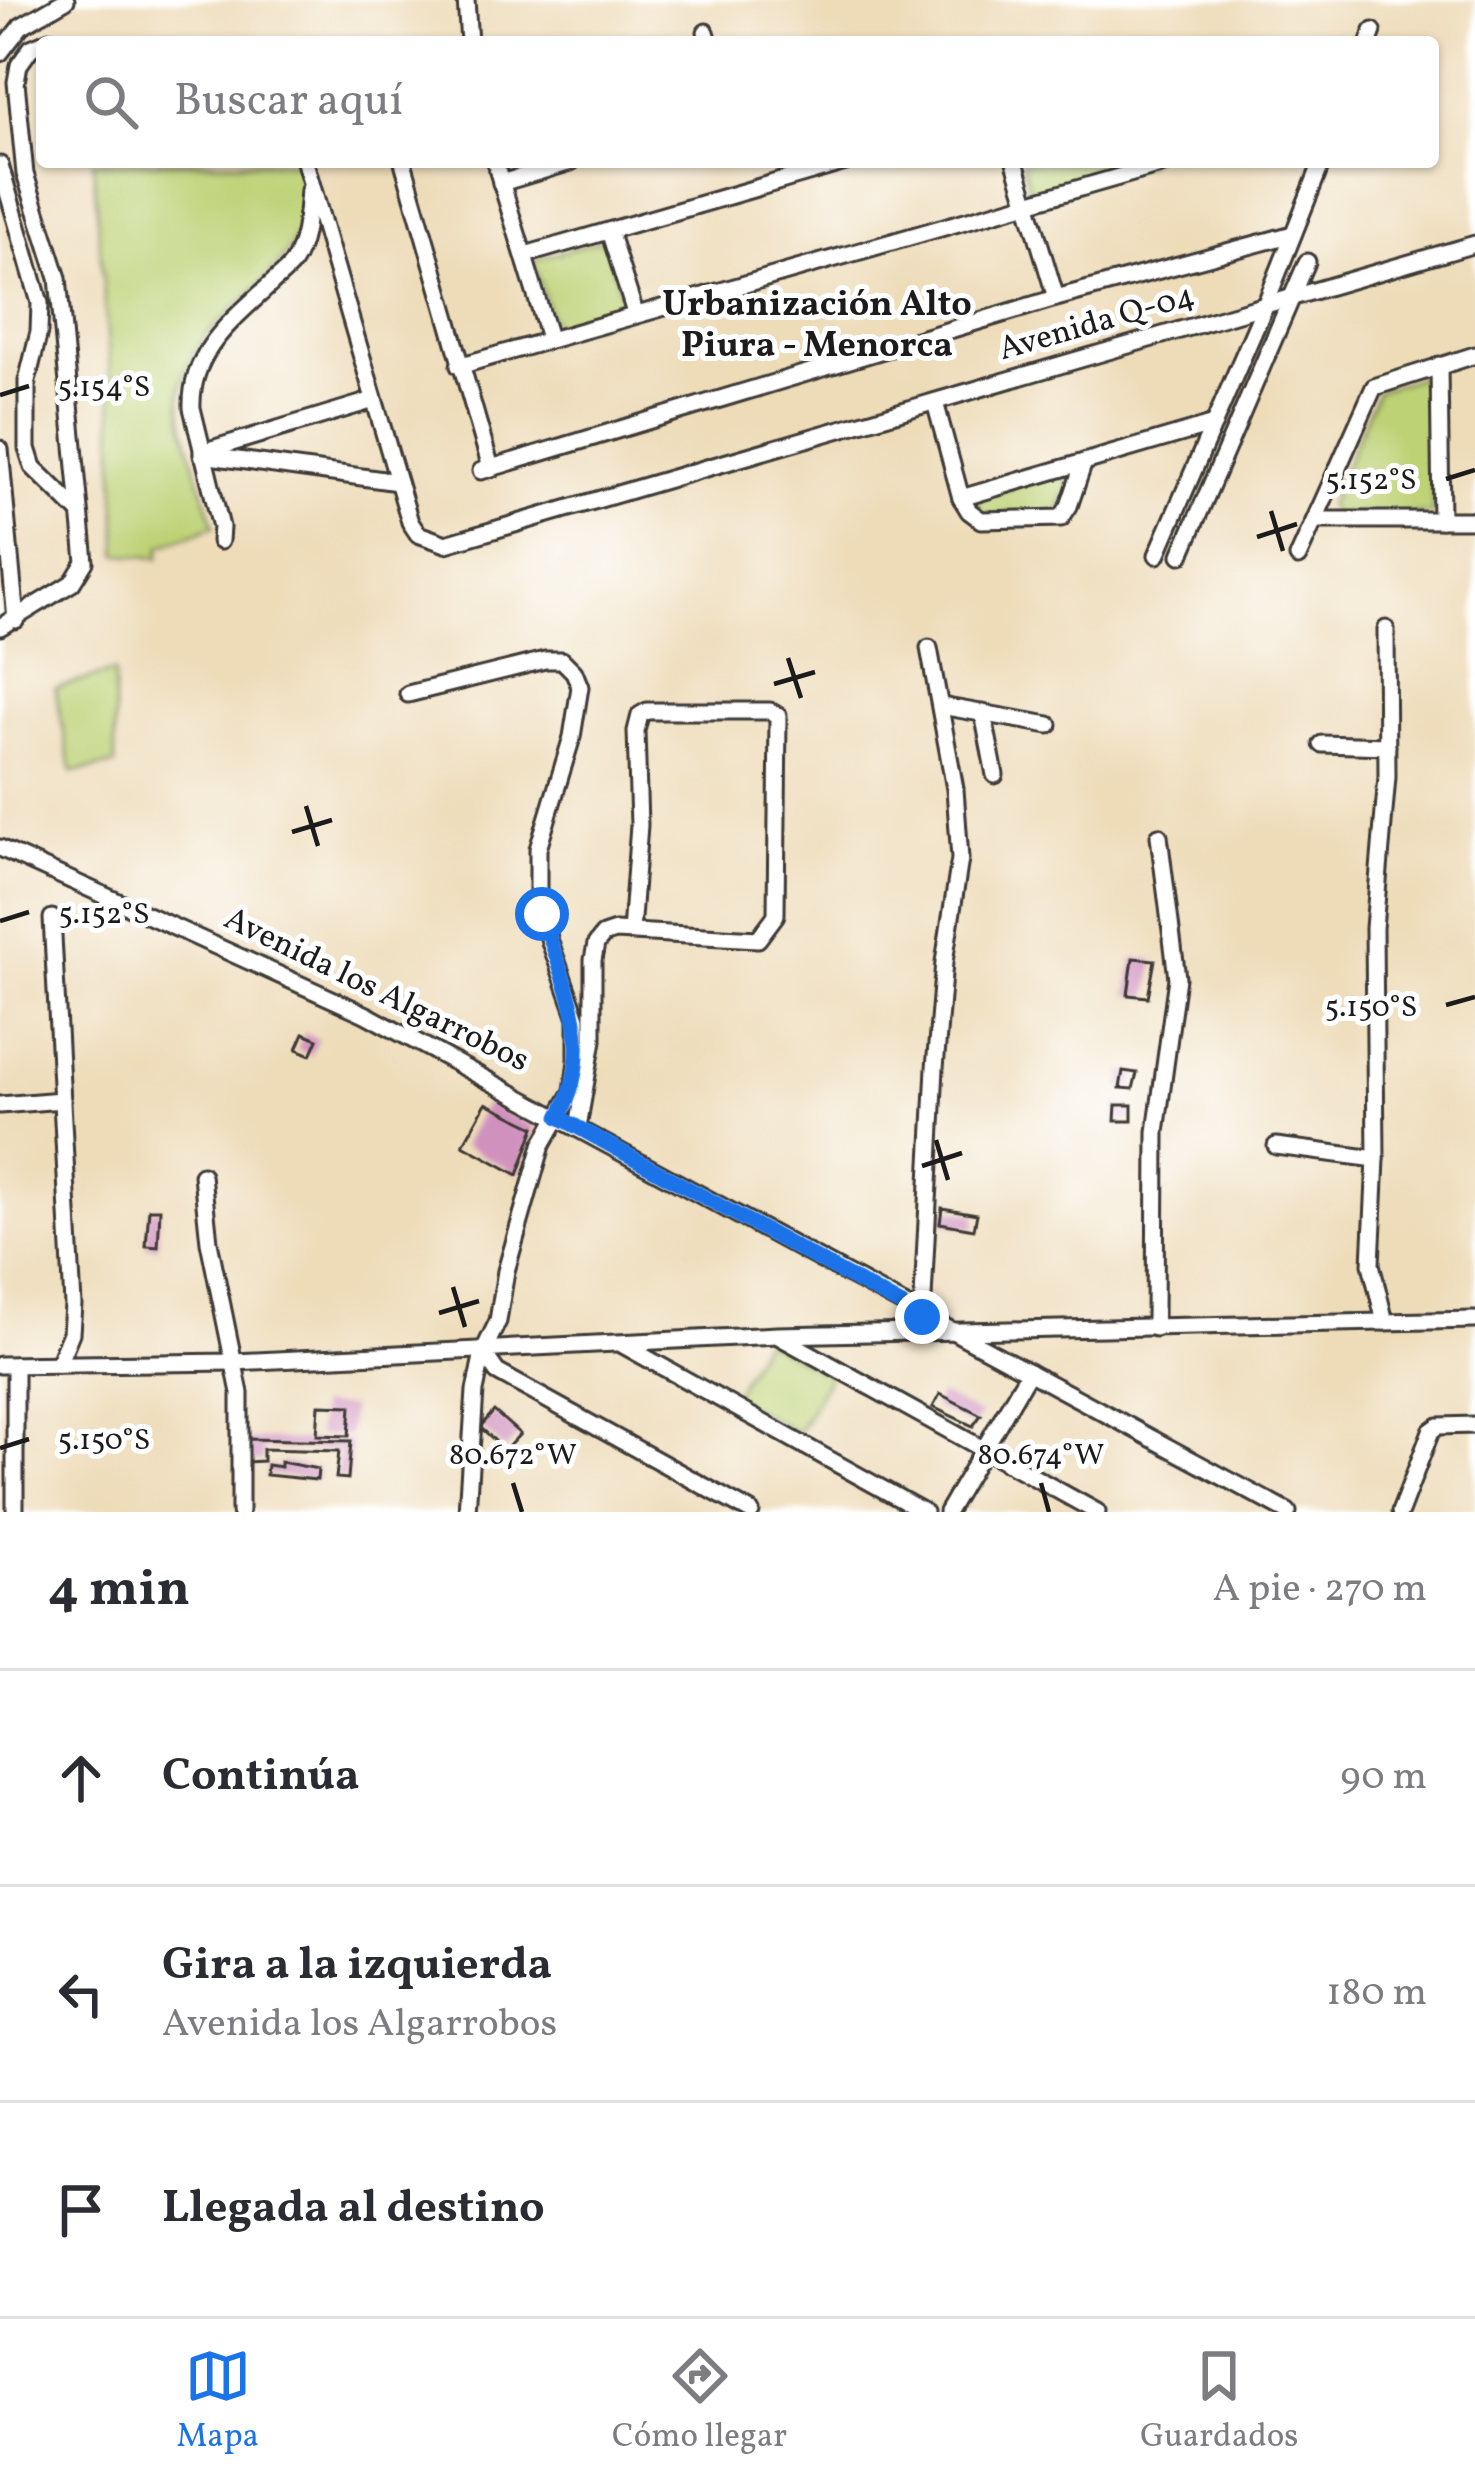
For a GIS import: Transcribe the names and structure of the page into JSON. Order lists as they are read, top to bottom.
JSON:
{
  "streets": {
    "street": ["Avenida Q-04", "Avenida los Algarrobos"]
  },
  "districts": ["Urbanización Alto Piura - Menorca"],
  "page": {
    "search": "Buscar aquí",
    "heading": ["4 min", "A pie · 270 m"],
    "list": [
      ["Continúa", "90 m"],
      ["Gira a la izquierda", "Avenida los Algarrobos", "180 m"],
      "Llegada al destino"
    ],
    "nav": ["Mapa", "Cómo llegar", "Guardados"]
  },
  "coordinates": [
    "5.154°S",
    "5.152°S",
    "5.150°S",
    "80.672°W",
    "80.674°W"
  ]
}
